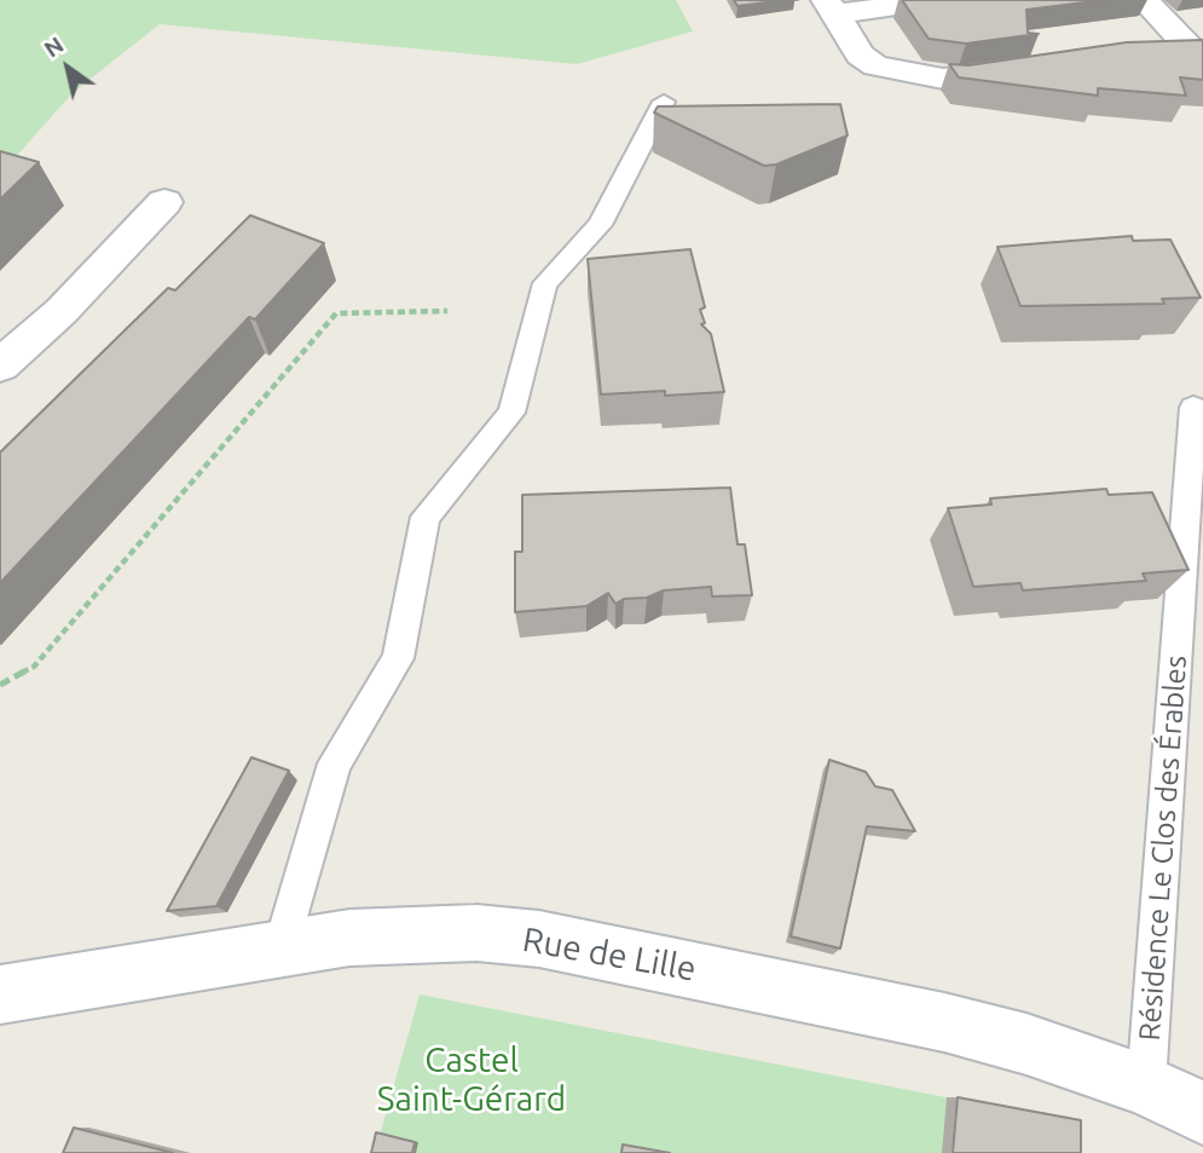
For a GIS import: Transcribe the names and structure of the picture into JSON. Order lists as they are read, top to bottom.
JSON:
{
  "streets": {
    "street": ["Rue de Lille"],
    "lane": ["Résidence Le Clos des Érables"]
  },
  "crossings": [
    ["Résidence Le Clos des Érables", "Rue de Lille"]
  ],
  "parks": ["Castel Saint-Gérard"],
  "north": "top left"
}
